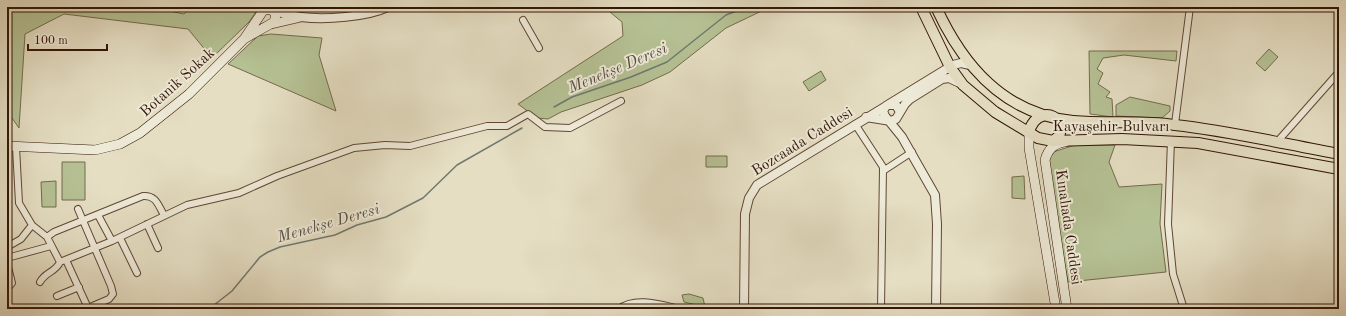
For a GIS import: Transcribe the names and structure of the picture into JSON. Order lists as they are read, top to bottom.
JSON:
{
  "streets": {
    "main road": ["Botanik Sokak", "Kayaşehir Bulvarı", "Kınalıada Caddesi"],
    "street": ["Bozcaada Caddesi"]
  },
  "crossings": [
    ["Kayaşehir Bulvarı", "Bozcaada Caddesi"],
    ["Kayaşehir Bulvarı", "Kınalıada Caddesi"]
  ],
  "water": ["Menekşe Deresi"],
  "scale_bar": "100 m"
}
